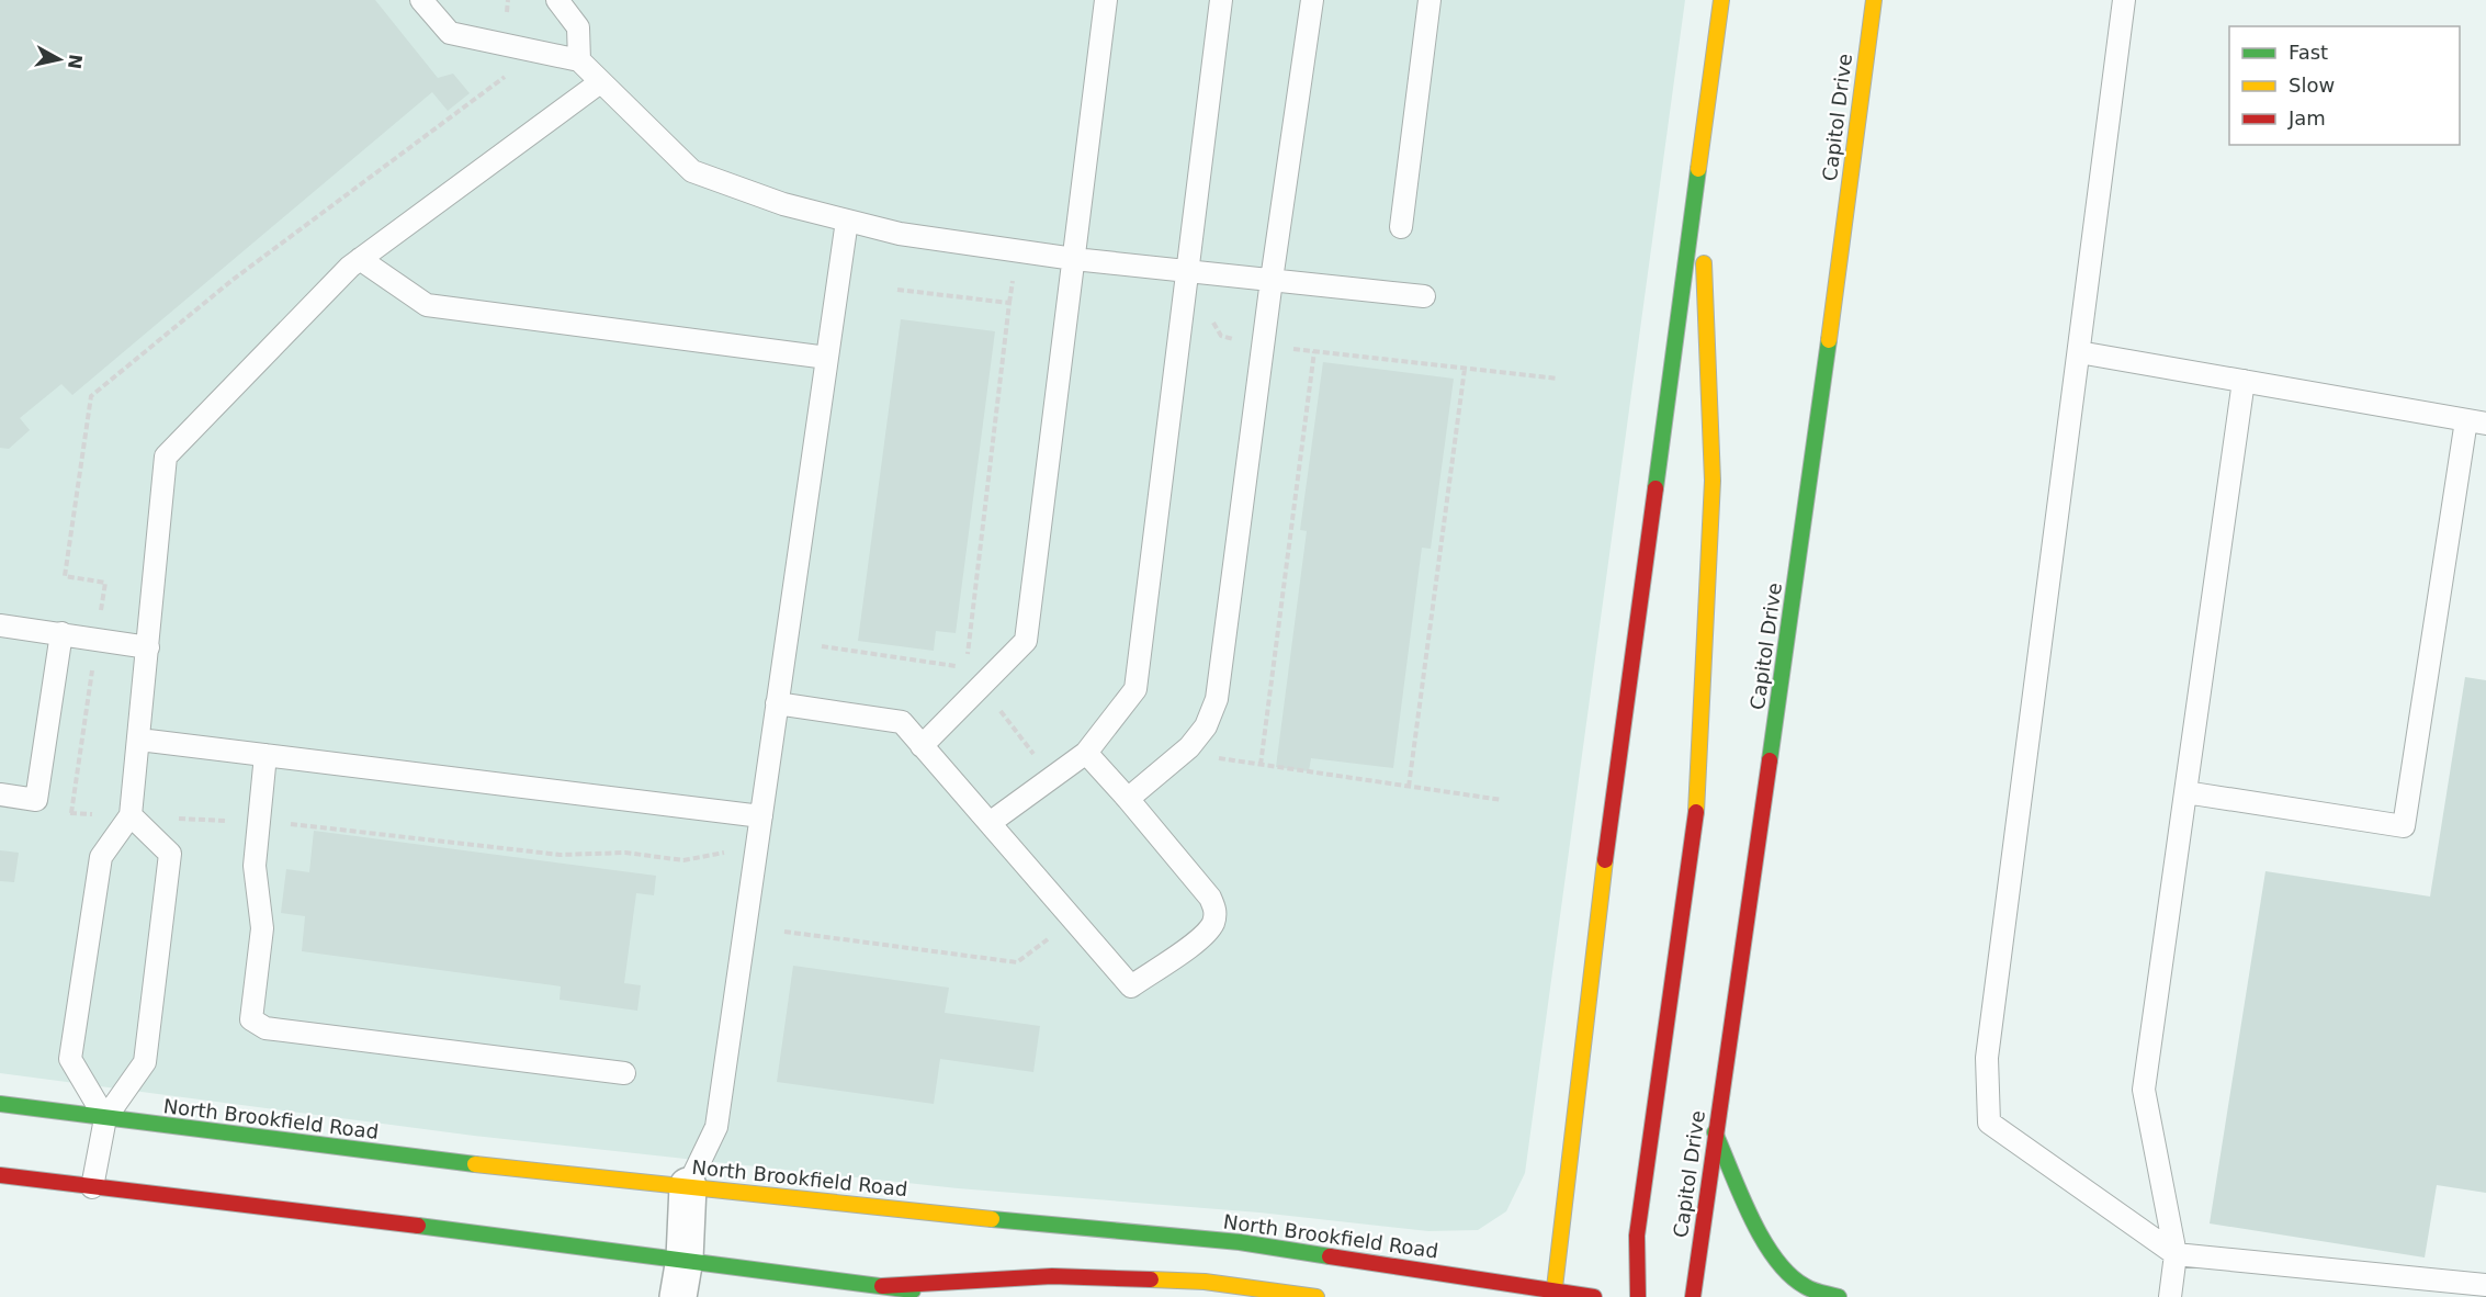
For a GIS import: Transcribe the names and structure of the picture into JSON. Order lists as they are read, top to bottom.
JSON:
{
  "streets": {
    "main road": ["Capitol Drive", "North Brookfield Road"]
  },
  "legend": ["Fast", "Slow", "Jam"],
  "north": "right"
}
